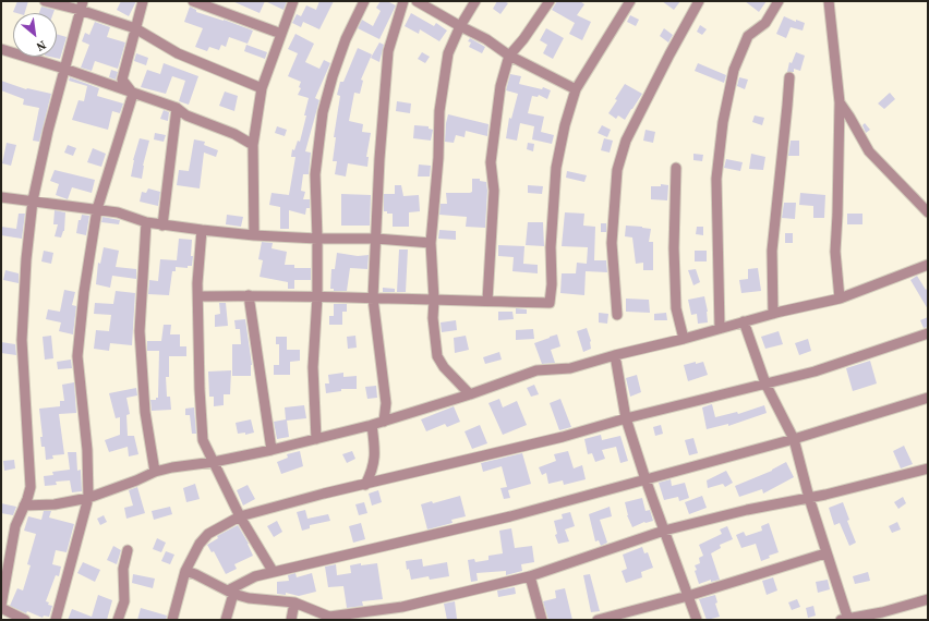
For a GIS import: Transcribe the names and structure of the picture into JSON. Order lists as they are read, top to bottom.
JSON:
{
  "north": "bottom right"
}
